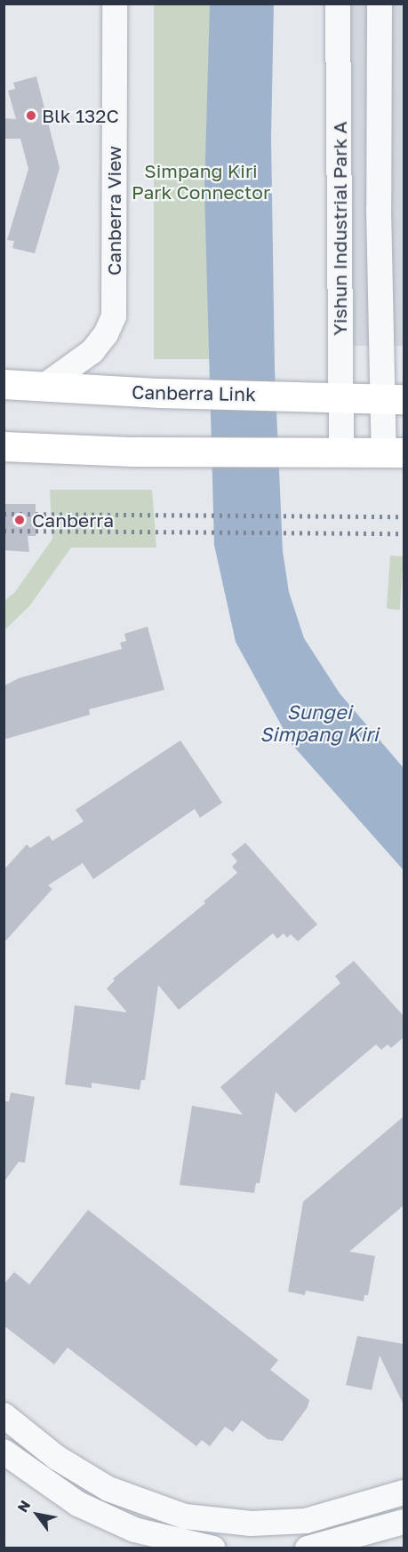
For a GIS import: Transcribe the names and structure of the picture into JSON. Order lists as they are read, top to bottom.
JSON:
{
  "streets": {
    "main road": ["Canberra Link"],
    "street": ["Canberra View", "Yishun Industrial Park A"]
  },
  "crossings": [
    ["Canberra View", "Canberra Link"],
    ["Yishun Industrial Park A", "Canberra Link"]
  ],
  "water": ["Sungei Simpang Kiri"],
  "parks": ["Simpang Kiri Park Connector"],
  "places": ["Blk 132C", "Canberra"],
  "north": "top left"
}
